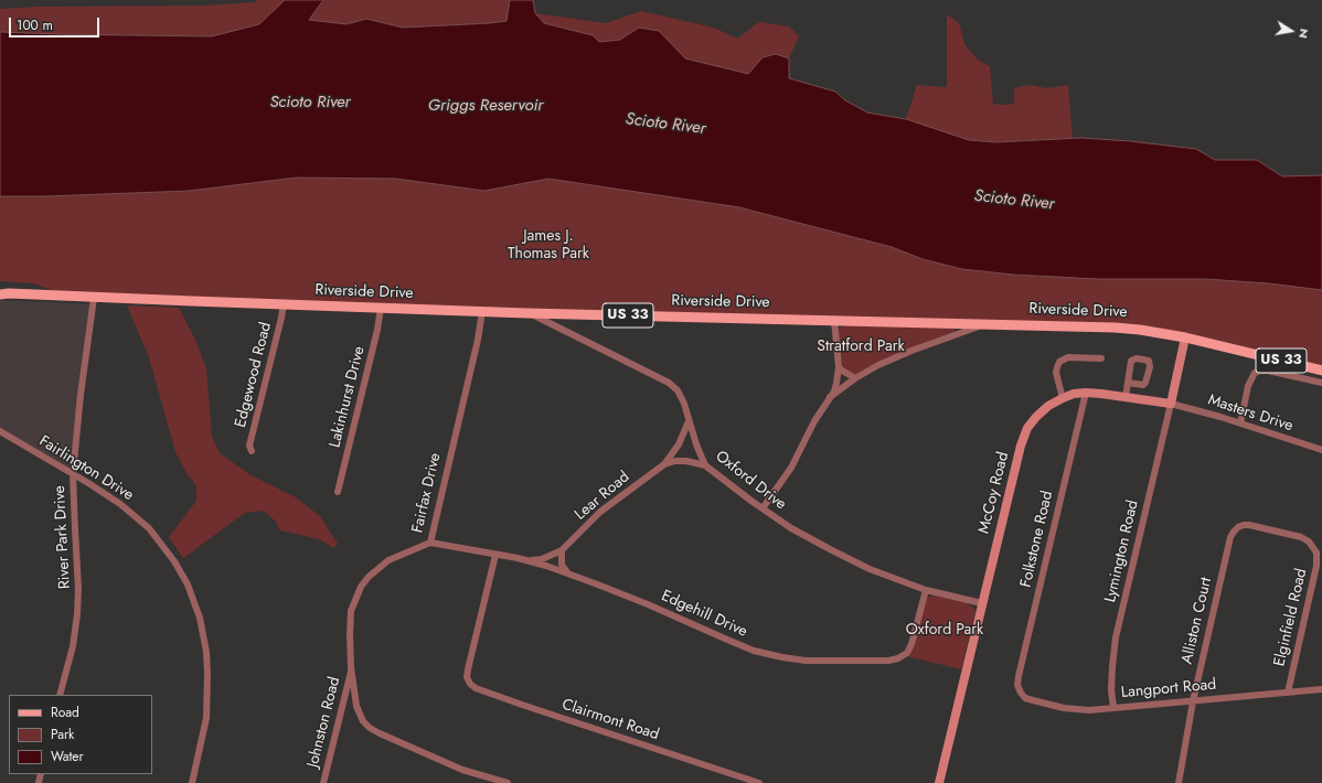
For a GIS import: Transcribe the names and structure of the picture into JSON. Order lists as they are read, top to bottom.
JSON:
{
  "streets": {
    "main road": ["Riverside Drive", "US 33", "McCoy Road"],
    "street": [
      "Edgewood Road",
      "Lakinhurst Drive",
      "Masters Drive",
      "Fairlington Drive",
      "Oxford Drive",
      "Fairfax Drive",
      "Lear Road",
      "River Park Drive",
      "Folkstone Road",
      "Lymington Road",
      "Edgehill Drive",
      "Elginfield Road",
      "Alliston Court",
      "Langport Road",
      "Clairmont Road",
      "Johnston Road"
    ]
  },
  "crossings": [
    ["Riverside Drive", "Edgewood Road"],
    ["Riverside Drive", "Lakinhurst Drive"],
    ["Riverside Drive", "Oxford Drive"],
    ["Riverside Drive", "Fairfax Drive"],
    ["Riverside Drive", "River Park Drive"],
    ["Masters Drive", "McCoy Road"],
    ["Masters Drive", "Lymington Road"],
    ["Fairlington Drive", "River Park Drive"],
    ["Oxford Drive", "McCoy Road"],
    ["Oxford Drive", "Lear Road"],
    ["Oxford Drive", "Edgehill Drive"],
    ["Fairfax Drive", "Edgehill Drive"],
    ["Fairfax Drive", "Johnston Road"],
    ["McCoy Road", "Folkstone Road"],
    ["McCoy Road", "Lymington Road"],
    ["Lear Road", "Edgehill Drive"],
    ["Folkstone Road", "Langport Road"],
    ["Lymington Road", "Langport Road"],
    ["Edgehill Drive", "Clairmont Road"],
    ["Elginfield Road", "Alliston Court"],
    ["Elginfield Road", "Langport Road"],
    ["Alliston Court", "Langport Road"]
  ],
  "water": ["Scioto River", "Griggs Reservoir"],
  "parks": ["James J. Thomas Park", "Stratford Park", "Oxford Park"],
  "legend": ["Road", "Park", "Water"],
  "scale_bar": "100 m",
  "north": "right"
}
